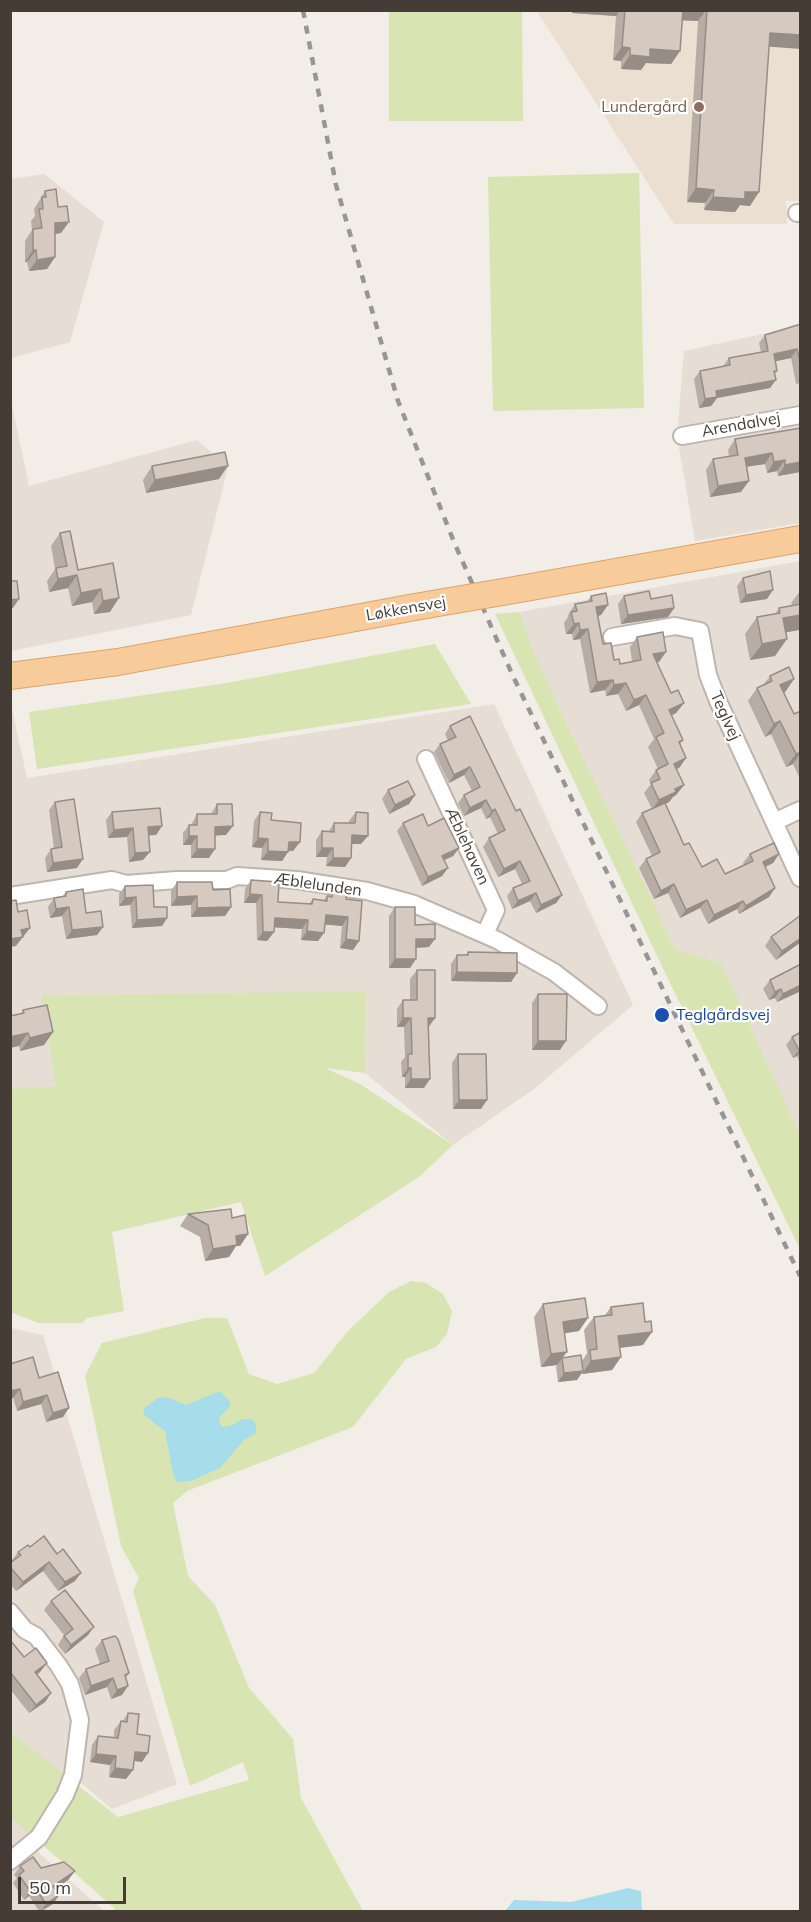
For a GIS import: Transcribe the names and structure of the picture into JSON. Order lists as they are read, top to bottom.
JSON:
{
  "streets": {
    "main road": ["Løkkensvej"],
    "street": [
      "Arendalvej",
      "Teglvej",
      "Æblehaven",
      "Æblelunden"
    ]
  },
  "crossings": [
    ["Æblehaven", "Æblelunden"]
  ],
  "places": ["Lundergård", "Teglgårdsvej"],
  "scale_bar": "50 m"
}
